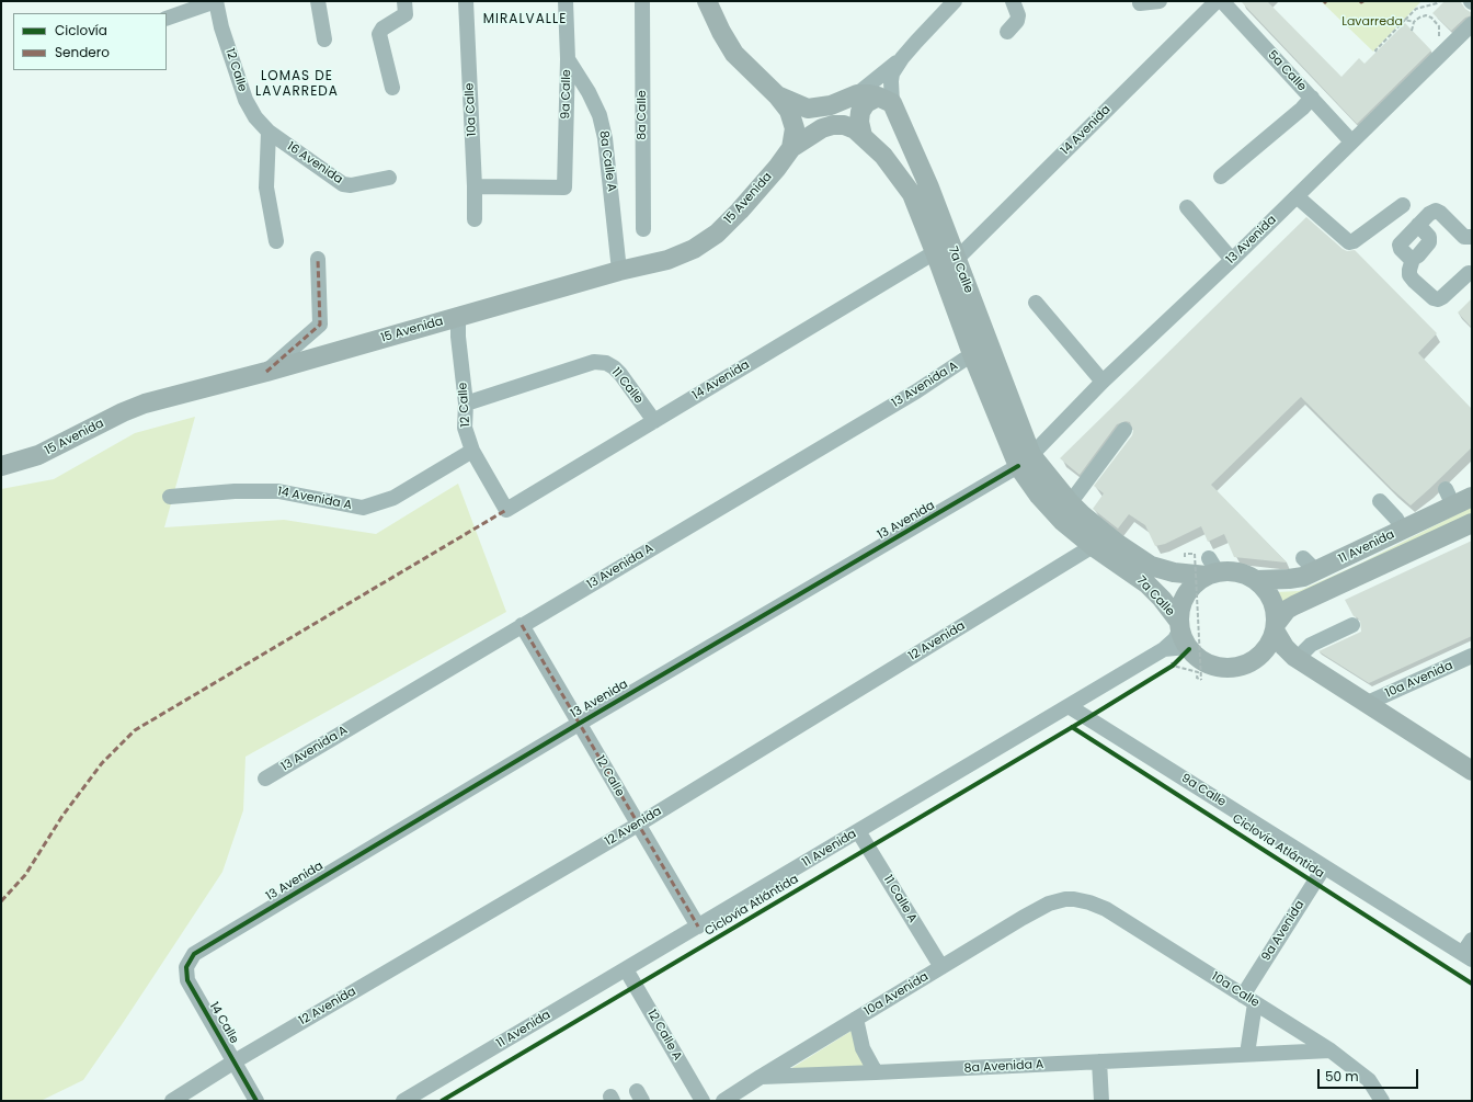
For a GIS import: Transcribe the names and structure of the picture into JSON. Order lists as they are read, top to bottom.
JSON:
{
  "streets": {
    "main road": ["15 Avenida", "7a Calle", "11 Avenida"],
    "street": [
      "12 Calle",
      "5a Calle",
      "9a Calle",
      "10a Calle",
      "8a Calle",
      "14 Avenida",
      "8a Calle A",
      "16 Avenida",
      "13 Avenida",
      "13 Avenida A",
      "11 Calle",
      "14 Avenida A",
      "12 Avenida",
      "10a Avenida",
      "11 Calle A",
      "9a Avenida",
      "14 Calle",
      "12 Calle A",
      "8a Avenida A"
    ],
    "cycle path": ["Ciclovía Atlántida"]
  },
  "crossings": [
    ["12 Calle", "14 Avenida"],
    ["12 Calle", "16 Avenida"],
    ["12 Calle", "15 Avenida"],
    ["12 Calle", "13 Avenida"],
    ["12 Calle", "13 Avenida A"],
    ["12 Calle", "11 Calle"],
    ["12 Calle", "14 Avenida A"],
    ["12 Calle", "11 Avenida"],
    ["12 Calle", "12 Avenida"],
    ["5a Calle", "13 Avenida"],
    ["9a Calle", "10a Calle"],
    ["9a Calle", "8a Calle A"],
    ["9a Calle", "11 Avenida"],
    ["9a Calle", "9a Avenida"],
    ["10a Calle", "10a Avenida"],
    ["10a Calle", "9a Avenida"],
    ["10a Calle", "8a Avenida A"],
    ["14 Avenida", "7a Calle"],
    ["14 Avenida", "11 Calle"],
    ["8a Calle A", "15 Avenida"],
    ["15 Avenida", "7a Calle"],
    ["13 Avenida", "7a Calle"],
    ["13 Avenida", "14 Calle"],
    ["7a Calle", "13 Avenida A"],
    ["7a Calle", "11 Avenida"],
    ["7a Calle", "12 Avenida"],
    ["11 Avenida", "11 Calle A"],
    ["11 Avenida", "12 Calle A"],
    ["12 Avenida", "14 Calle"],
    ["10a Avenida", "11 Calle A"],
    ["10a Avenida", "8a Avenida A"]
  ],
  "districts": ["MIRALVALLE", "LOMAS DE LAVARREDA"],
  "parks": ["Lavarreda"],
  "legend": ["Ciclovía", "Sendero"],
  "scale_bar": "50 m"
}
